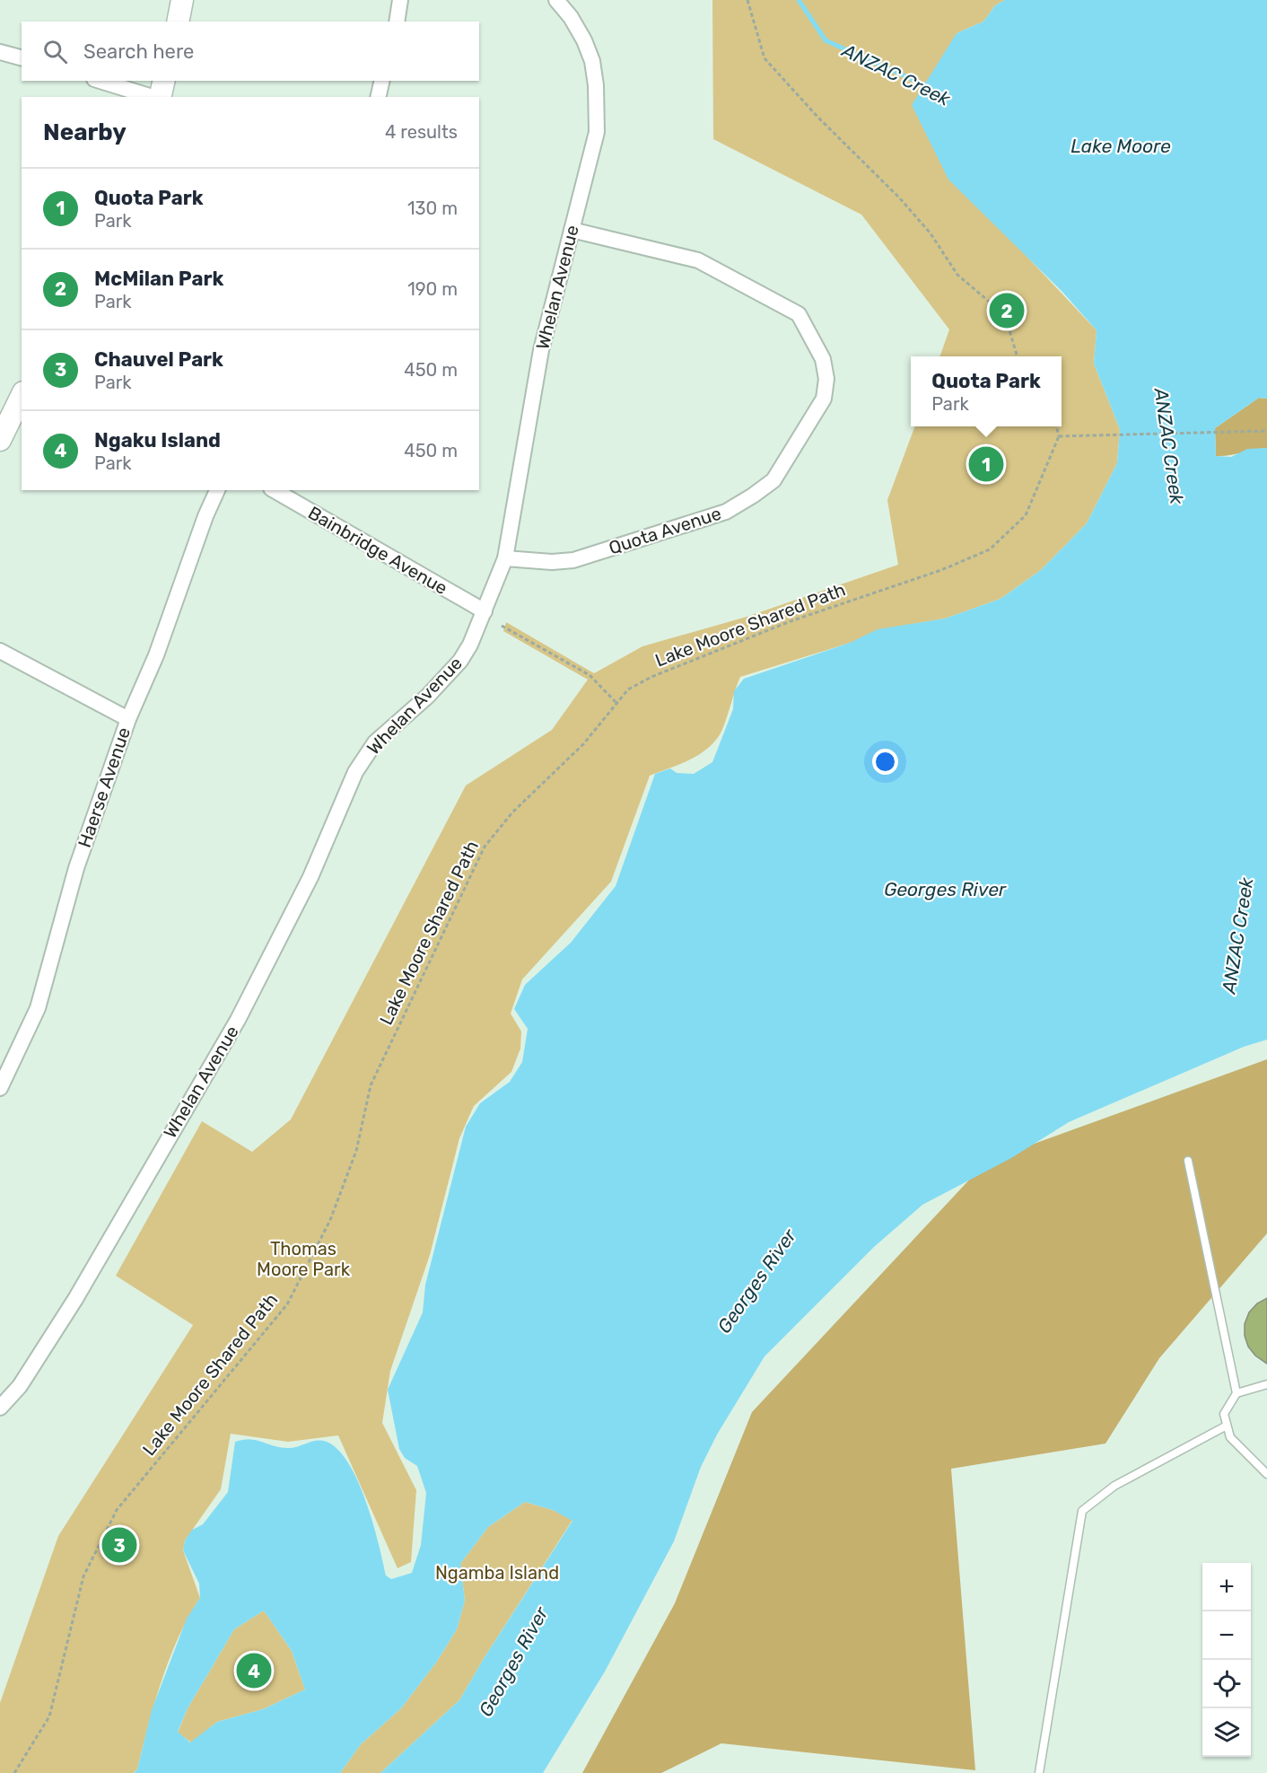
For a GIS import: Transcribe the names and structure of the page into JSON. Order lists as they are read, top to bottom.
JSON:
{
  "streets": {
    "street": [
      "Whelan Avenue",
      "Quota Avenue",
      "Bainbridge Avenue",
      "Haerse Avenue"
    ],
    "path": ["Lake Moore Shared Path"]
  },
  "crossings": [
    ["Whelan Avenue", "Quota Avenue"],
    ["Whelan Avenue", "Bainbridge Avenue"]
  ],
  "water": ["ANZAC Creek", "Lake Moore", "Georges River"],
  "parks": ["Thomas Moore Park", "Ngamba Island"],
  "page": {
    "search": "Search here",
    "heading": ["Nearby", "4 results"],
    "list": [
      {
        "mark": "1",
        "name": "Quota Park",
        "note": "Park",
        "value": "130 m"
      },
      {
        "mark": "2",
        "name": "McMilan Park",
        "note": "Park",
        "value": "190 m"
      },
      {
        "mark": "3",
        "name": "Chauvel Park",
        "note": "Park",
        "value": "450 m"
      },
      {
        "mark": "4",
        "name": "Ngaku Island",
        "note": "Park",
        "value": "450 m"
      }
    ],
    "pins": [
      "2",
      "1",
      "3",
      "4"
    ],
    "popup": ["Quota Park", "Park"],
    "map_buttons": ["+", "−"]
  }
}
